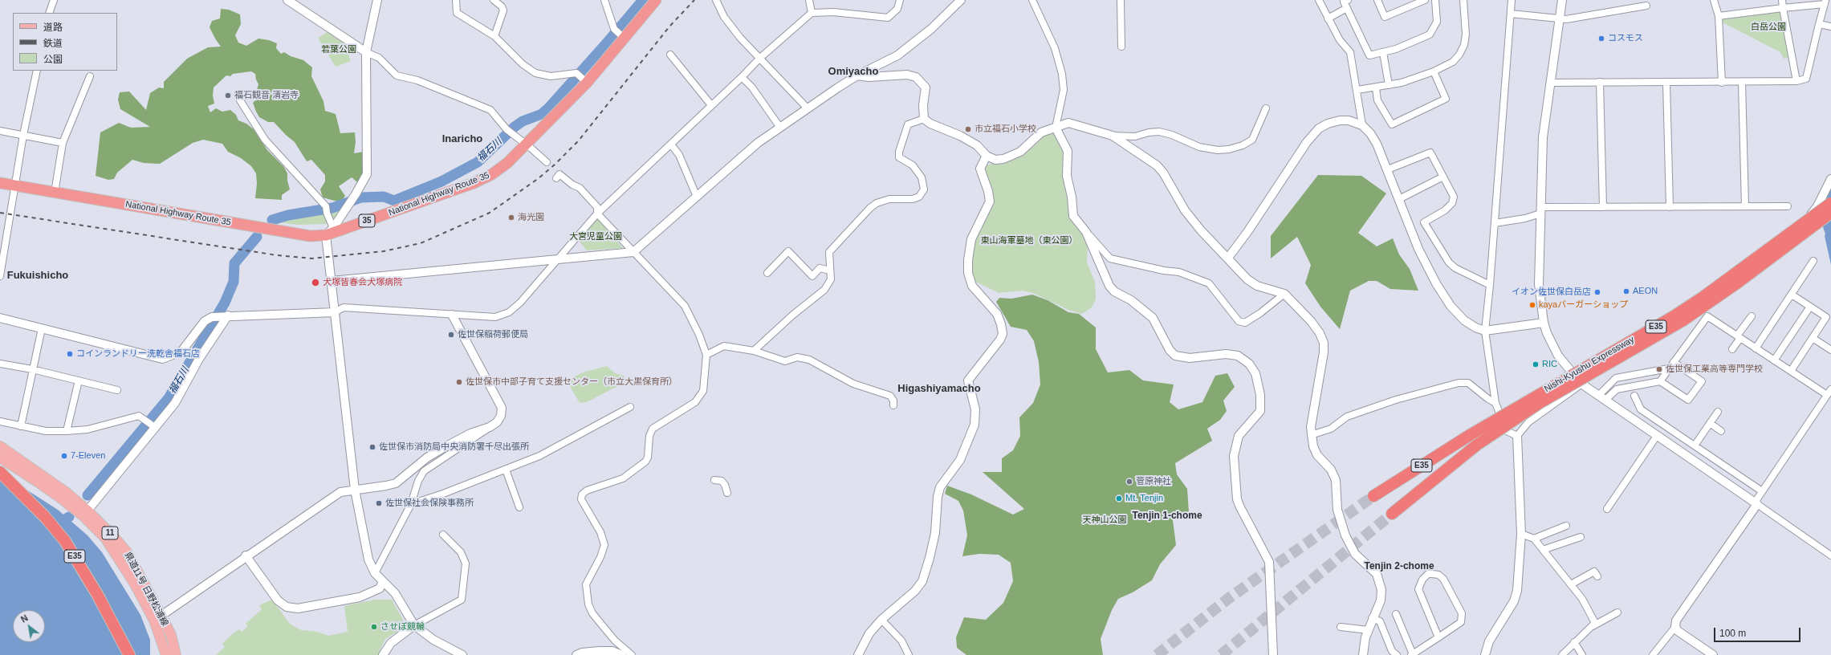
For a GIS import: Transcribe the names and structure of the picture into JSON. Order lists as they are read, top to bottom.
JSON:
{
  "streets": {
    "highway": [
      "National Highway Route 35",
      "35",
      "E35",
      "Nishi-Kyushu Expressway"
    ],
    "main road": ["11", "県道11号 日野松浦線"]
  },
  "districts": [
    "Omiyacho",
    "Inaricho",
    "Fukuishicho",
    "Higashiyamacho",
    "Tenjin 1-chome",
    "Tenjin 2-chome"
  ],
  "water": ["福石川"],
  "parks": [
    "白岳公園",
    "若葉公園",
    "大宮児童公園",
    "東山海軍墓地（東公園）",
    "天神山公園"
  ],
  "places": [
    "コスモス",
    "福石観音 清岩寺",
    "市立福石小学校",
    "海光園",
    "犬塚皆春会犬塚病院",
    "AEON",
    "イオン佐世保白岳店",
    "kayaバーガーショップ",
    "佐世保稲荷郵便局",
    "コインランドリー洗乾舎福石店",
    "RIC",
    "佐世保工業高等専門学校",
    "佐世保市中部子育て支援センター（市立大黒保育所）",
    "佐世保市消防局中央消防署千尽出張所",
    "7-Eleven",
    "菅原神社",
    "Mt. Tenjin",
    "佐世保社会保険事務所",
    "させぼ競輪"
  ],
  "legend": ["道路", "鉄道", "公園"],
  "scale_bar": "100 m",
  "north": "top left"
}
